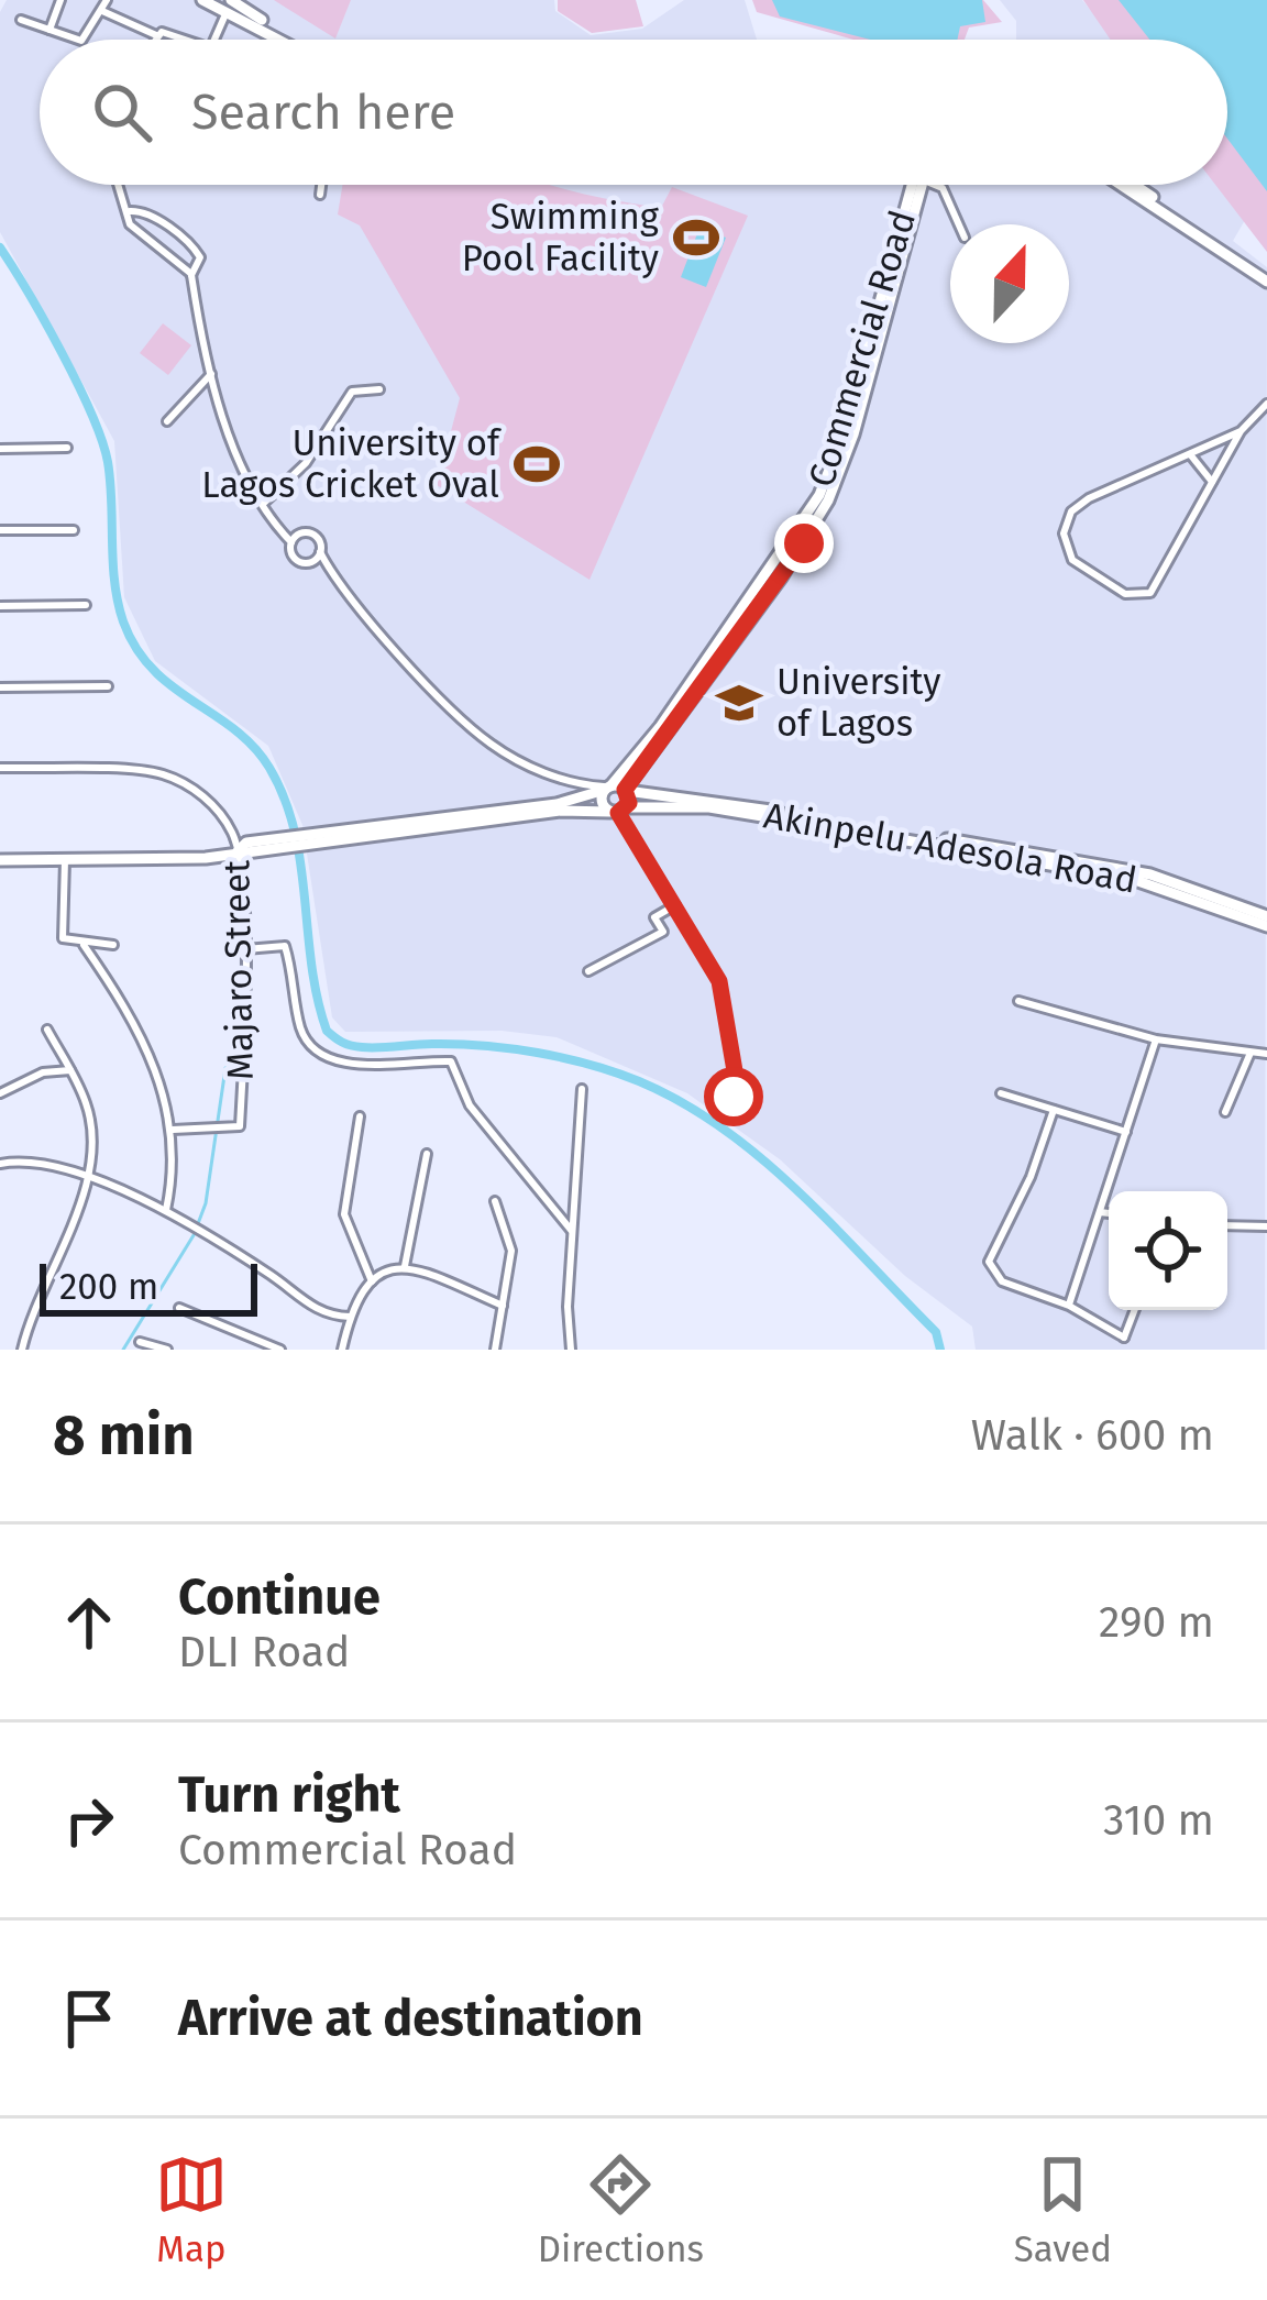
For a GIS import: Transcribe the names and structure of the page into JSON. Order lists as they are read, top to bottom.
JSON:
{
  "streets": {
    "street": ["Commercial Road", "Akinpelu Adesola Road", "Majaro Street"]
  },
  "crossings": [
    ["Commercial Road", "Akinpelu Adesola Road"]
  ],
  "places": {
    "sports": ["Swimming Pool Facility", "University of Lagos Cricket Oval"],
    "school or university": ["University of Lagos"]
  },
  "scale_bar": "200 m",
  "north": "top",
  "page": {
    "search": "Search here",
    "scale": "200 m",
    "heading": ["8 min", "Walk · 600 m"],
    "list": [
      ["Continue", "DLI Road", "290 m"],
      ["Turn right", "Commercial Road", "310 m"],
      "Arrive at destination"
    ],
    "nav": ["Map", "Directions", "Saved"]
  }
}
